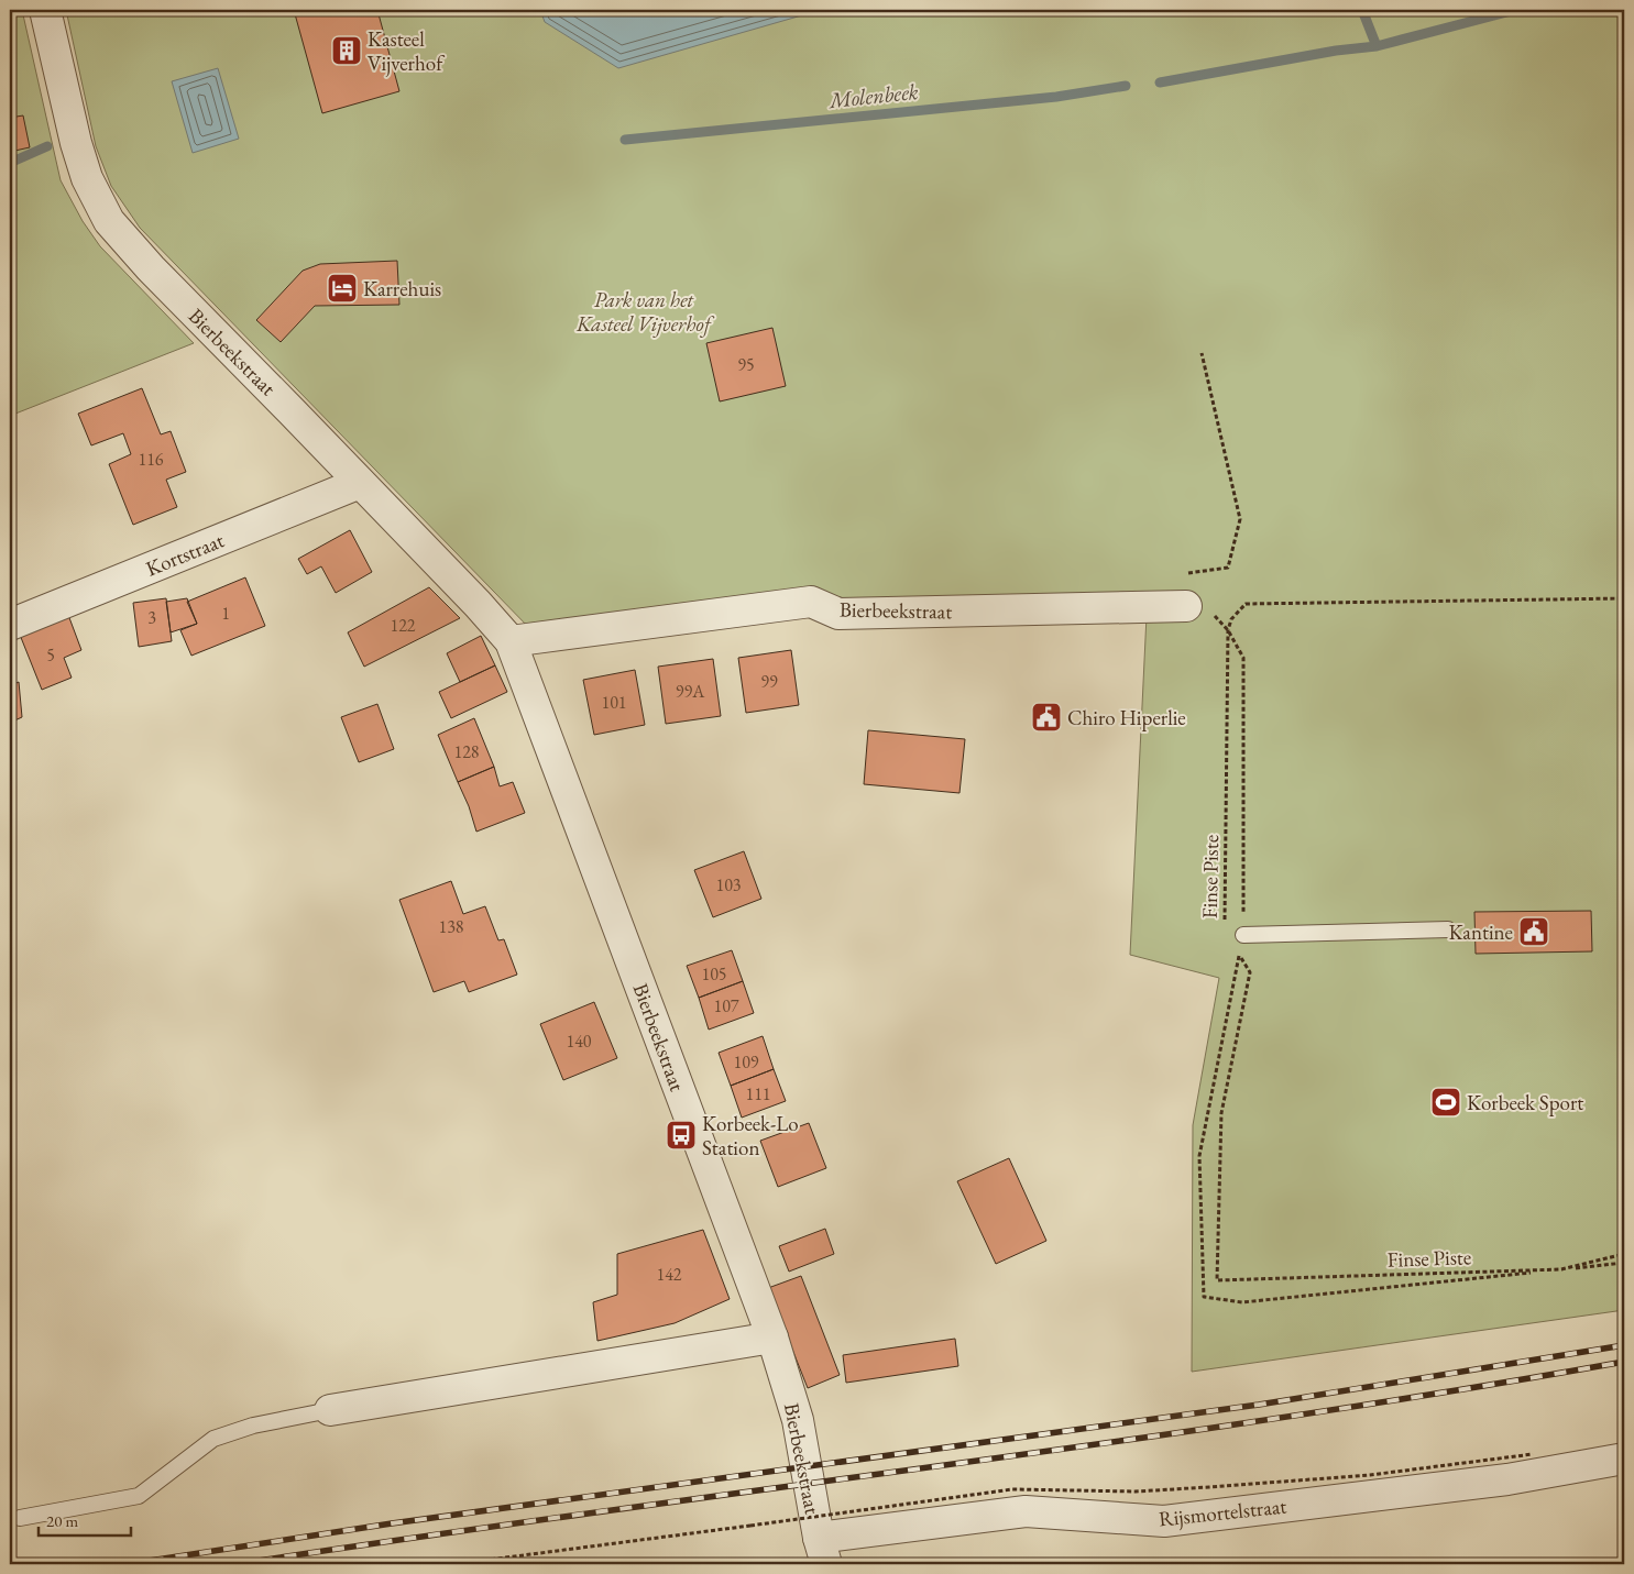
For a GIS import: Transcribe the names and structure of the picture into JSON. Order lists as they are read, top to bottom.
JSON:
{
  "streets": {
    "street": ["Bierbeekstraat", "Kortstraat", "Rijsmortelstraat"],
    "path": ["Finse Piste"]
  },
  "crossings": [
    ["Bierbeekstraat", "Kortstraat"],
    ["Bierbeekstraat", "Rijsmortelstraat"]
  ],
  "water": ["Molenbeek"],
  "parks": ["Park van het Kasteel Vijverhof"],
  "places": {
    "building": ["Kasteel Vijverhof"],
    "hotel": ["Karrehuis"],
    "public building": ["Chiro Hiperlie", "Kantine"],
    "sports": ["Korbeek Sport"],
    "bus stop": ["Korbeek-Lo Station"]
  },
  "house_numbers": [
    "95",
    "116",
    "1",
    "3",
    "122",
    "5",
    "99",
    "99A",
    "101",
    "128",
    "103",
    "138",
    "105",
    "107",
    "140",
    "109",
    "111",
    "142"
  ],
  "scale_bar": "20 m"
}
